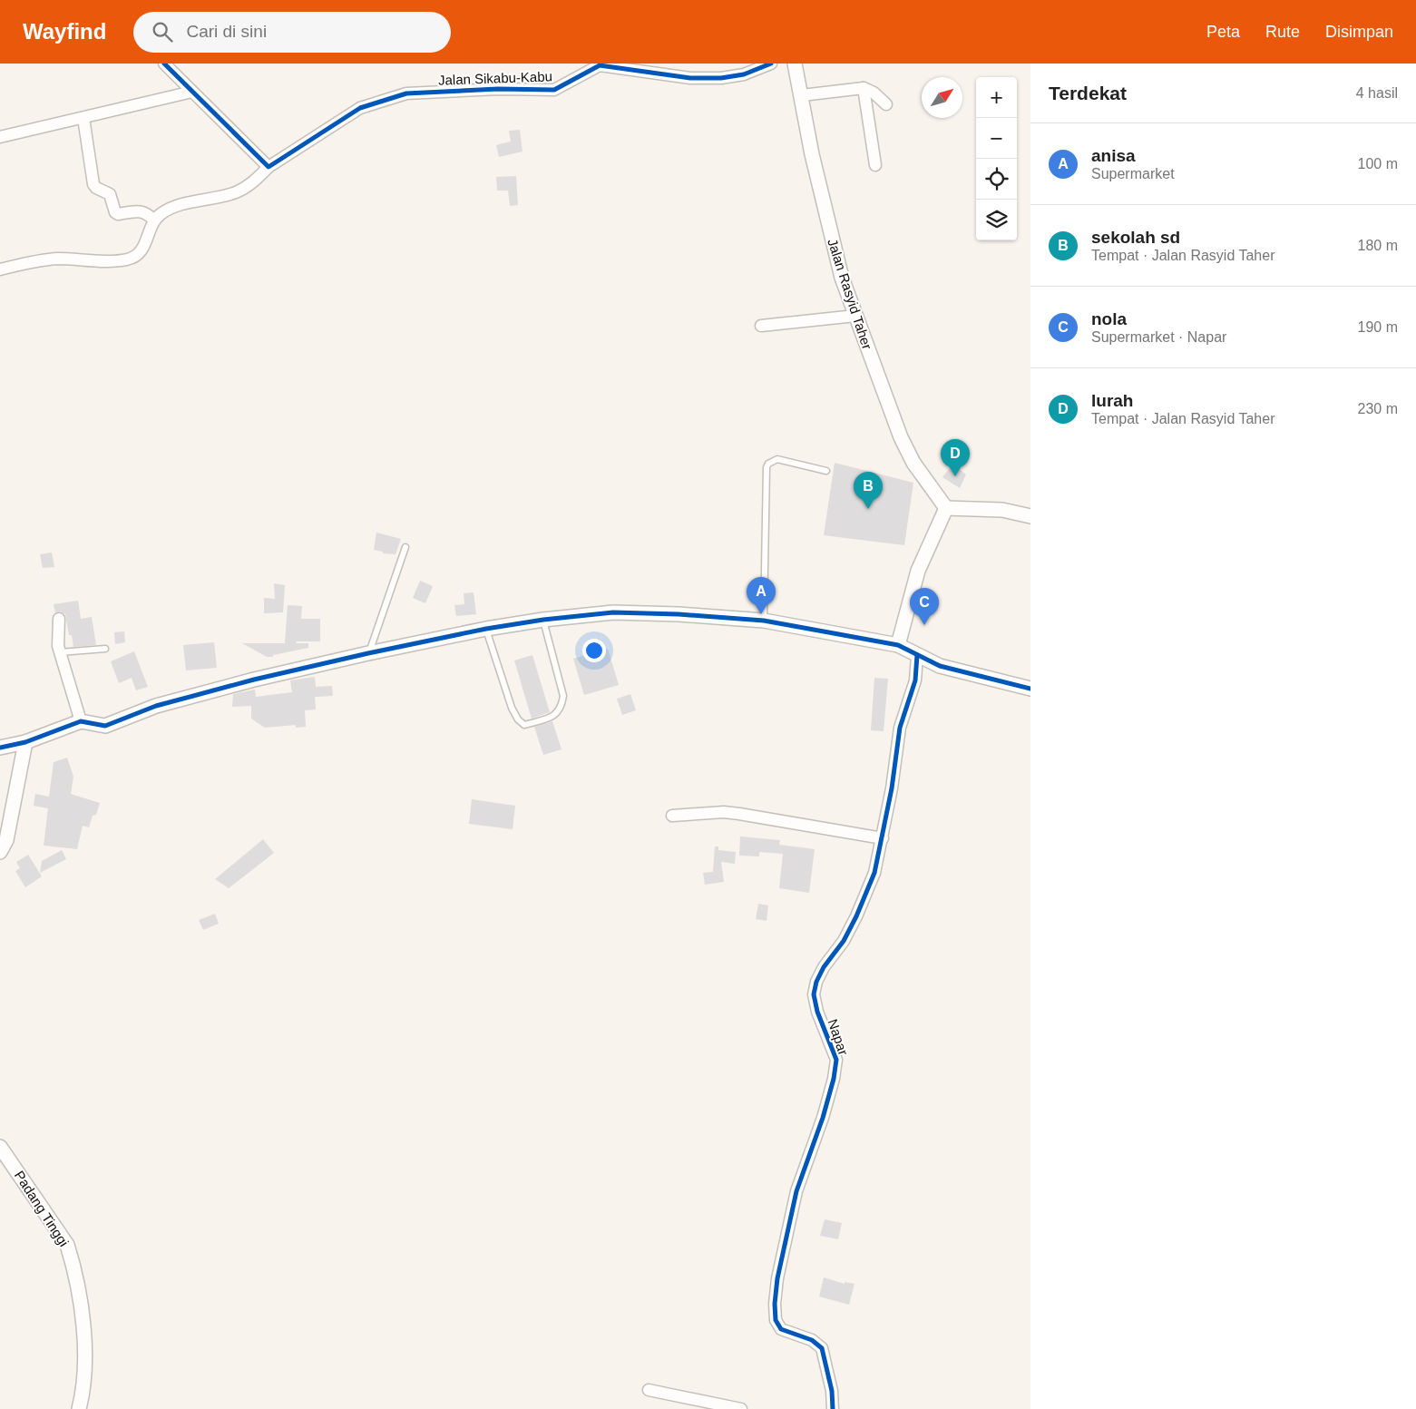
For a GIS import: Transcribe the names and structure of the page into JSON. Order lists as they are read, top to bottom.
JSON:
{
  "streets": {
    "street": [
      "Jalan Sikabu-Kabu",
      "Jalan Rasyid Taher",
      "Napar",
      "Padang Tinggi"
    ]
  },
  "north": "top right",
  "page": {
    "header": "Wayfind",
    "search": "Cari di sini",
    "nav": ["Peta", "Rute", "Disimpan"],
    "heading": ["Terdekat", "4 hasil"],
    "map_buttons": ["+", "−"],
    "list": [
      {
        "mark": "A",
        "name": "anisa",
        "note": "Supermarket",
        "value": "100 m"
      },
      {
        "mark": "B",
        "name": "sekolah sd",
        "note": "Tempat · Jalan Rasyid Taher",
        "value": "180 m"
      },
      {
        "mark": "C",
        "name": "nola",
        "note": "Supermarket · Napar",
        "value": "190 m"
      },
      {
        "mark": "D",
        "name": "lurah",
        "note": "Tempat · Jalan Rasyid Taher",
        "value": "230 m"
      }
    ],
    "pins": [
      "D",
      "B",
      "A",
      "C"
    ]
  }
}
